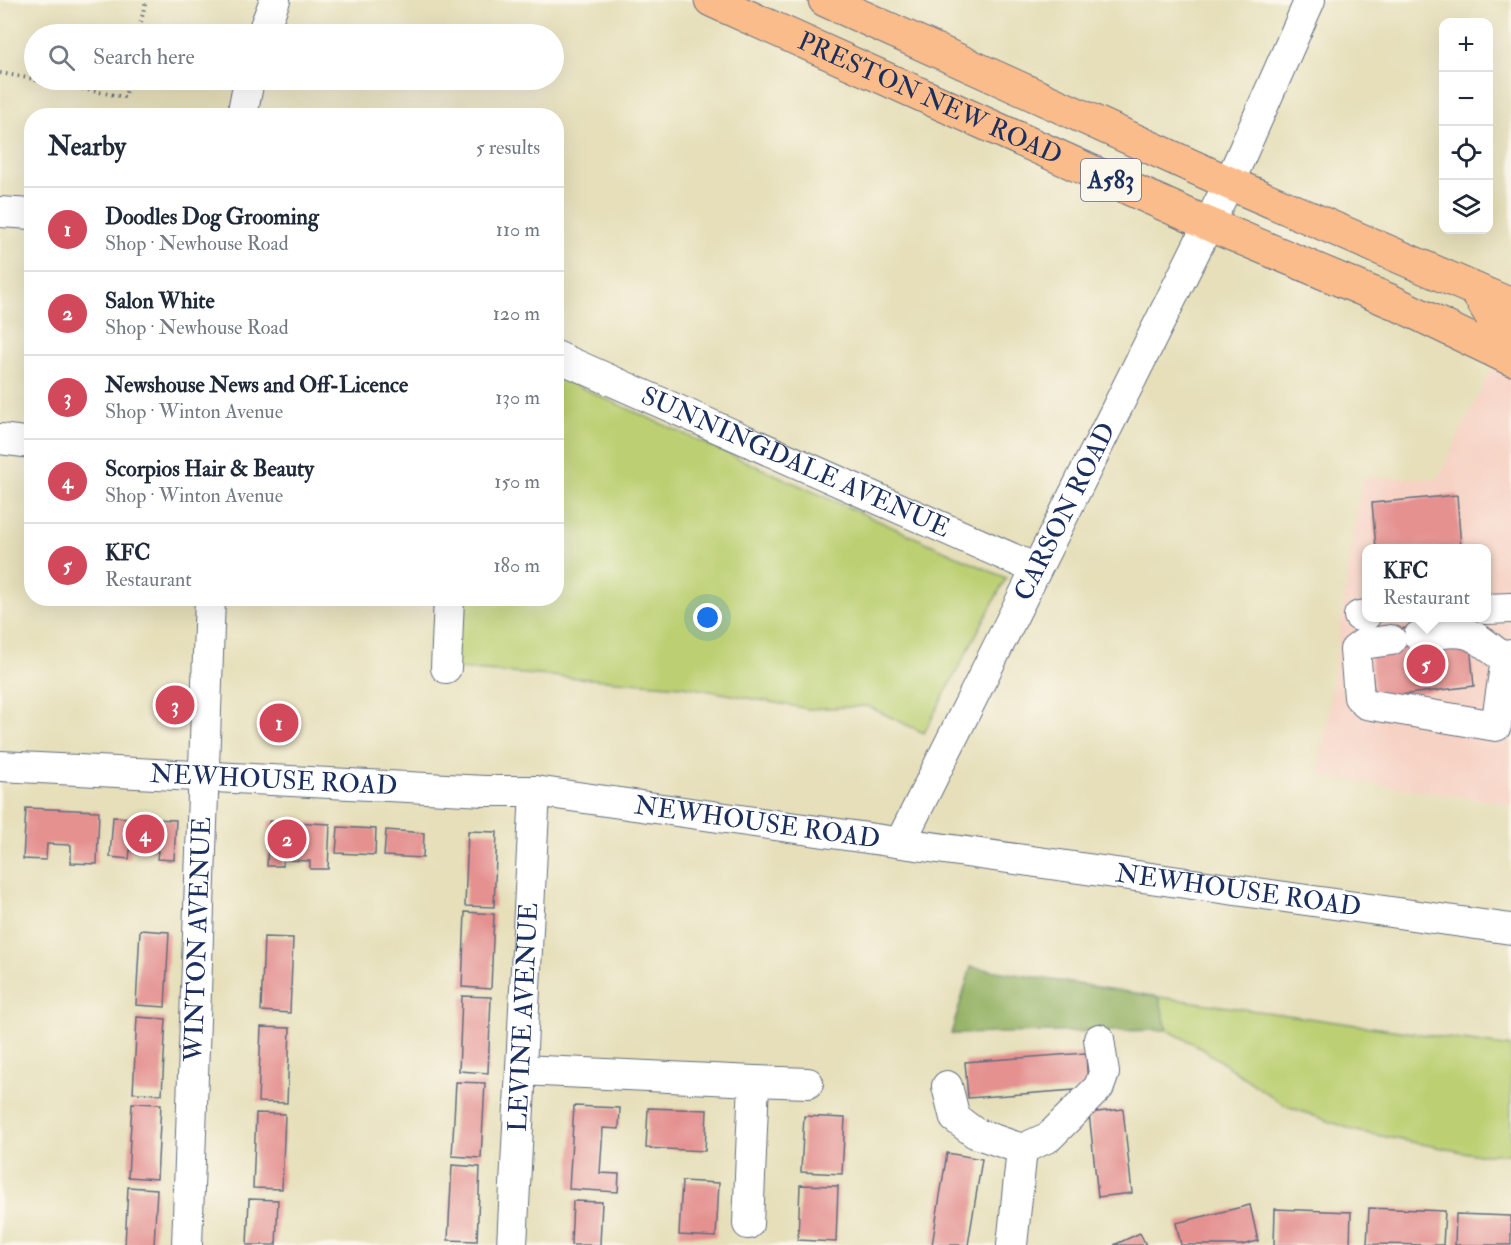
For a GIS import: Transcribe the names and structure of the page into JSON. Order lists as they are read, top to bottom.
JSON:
{
  "streets": {
    "highway": ["PRESTON NEW ROAD", "A583"],
    "street": [
      "SUNNINGDALE AVENUE",
      "CARSON ROAD",
      "NEWHOUSE ROAD",
      "WINTON AVENUE",
      "LEVINE AVENUE"
    ]
  },
  "crossings": [
    ["PRESTON NEW ROAD", "CARSON ROAD"],
    ["SUNNINGDALE AVENUE", "CARSON ROAD"],
    ["CARSON ROAD", "NEWHOUSE ROAD"],
    ["NEWHOUSE ROAD", "WINTON AVENUE"],
    ["NEWHOUSE ROAD", "LEVINE AVENUE"]
  ],
  "page": {
    "map_buttons": ["+", "−"],
    "search": "Search here",
    "heading": ["Nearby", "5 results"],
    "list": [
      {
        "mark": "1",
        "name": "Doodles Dog Grooming",
        "note": "Shop · Newhouse Road",
        "value": "110 m"
      },
      {
        "mark": "2",
        "name": "Salon White",
        "note": "Shop · Newhouse Road",
        "value": "120 m"
      },
      {
        "mark": "3",
        "name": "Newshouse News and Off-Licence",
        "note": "Shop · Winton Avenue",
        "value": "130 m"
      },
      {
        "mark": "4",
        "name": "Scorpios Hair & Beauty",
        "note": "Shop · Winton Avenue",
        "value": "150 m"
      },
      {
        "mark": "5",
        "name": "KFC",
        "note": "Restaurant",
        "value": "180 m"
      }
    ],
    "popup": ["KFC", "Restaurant"],
    "pins": [
      "5",
      "3",
      "1",
      "4",
      "2"
    ]
  }
}
